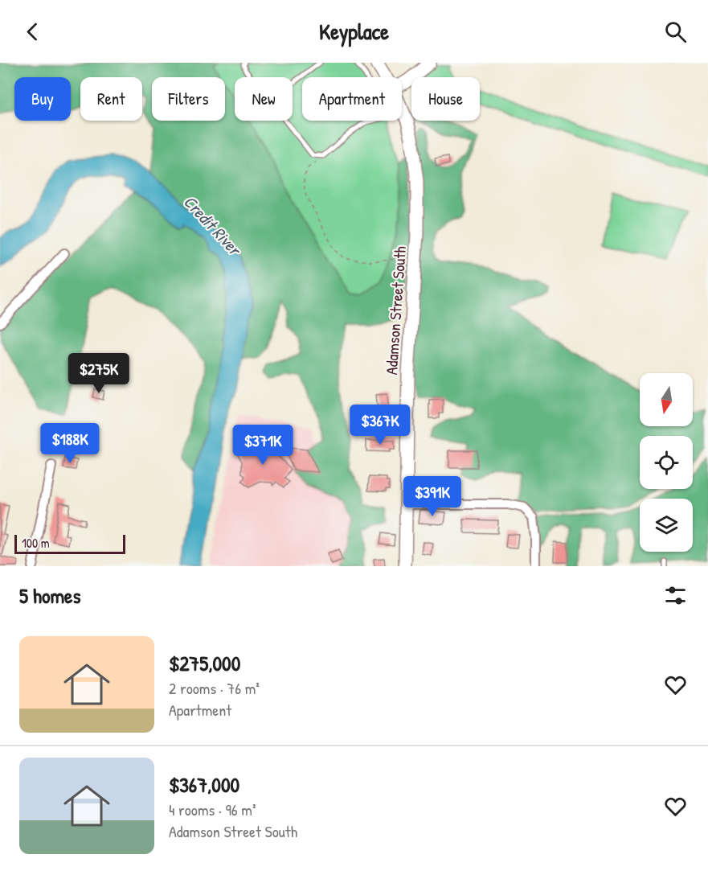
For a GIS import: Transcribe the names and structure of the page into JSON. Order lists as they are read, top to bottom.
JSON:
{
  "streets": {
    "main road": ["Adamson Street South"]
  },
  "water": ["Credit River"],
  "scale_bar": "100 m",
  "north": "bottom",
  "page": {
    "header": "Keyplace",
    "chip": [
      "Buy",
      "Rent",
      "Filters",
      "New",
      "Apartment",
      "House"
    ],
    "price": [
      "$275K",
      "$367K",
      "$188K",
      "$371K",
      "$391K"
    ],
    "scale": "100 m",
    "heading": "5 homes",
    "list": [
      {
        "name": "$275,000",
        "note": "2 rooms · 76 m² · Apartment"
      },
      {
        "name": "$367,000",
        "note": "4 rooms · 96 m² · Adamson Street South"
      }
    ]
  }
}
